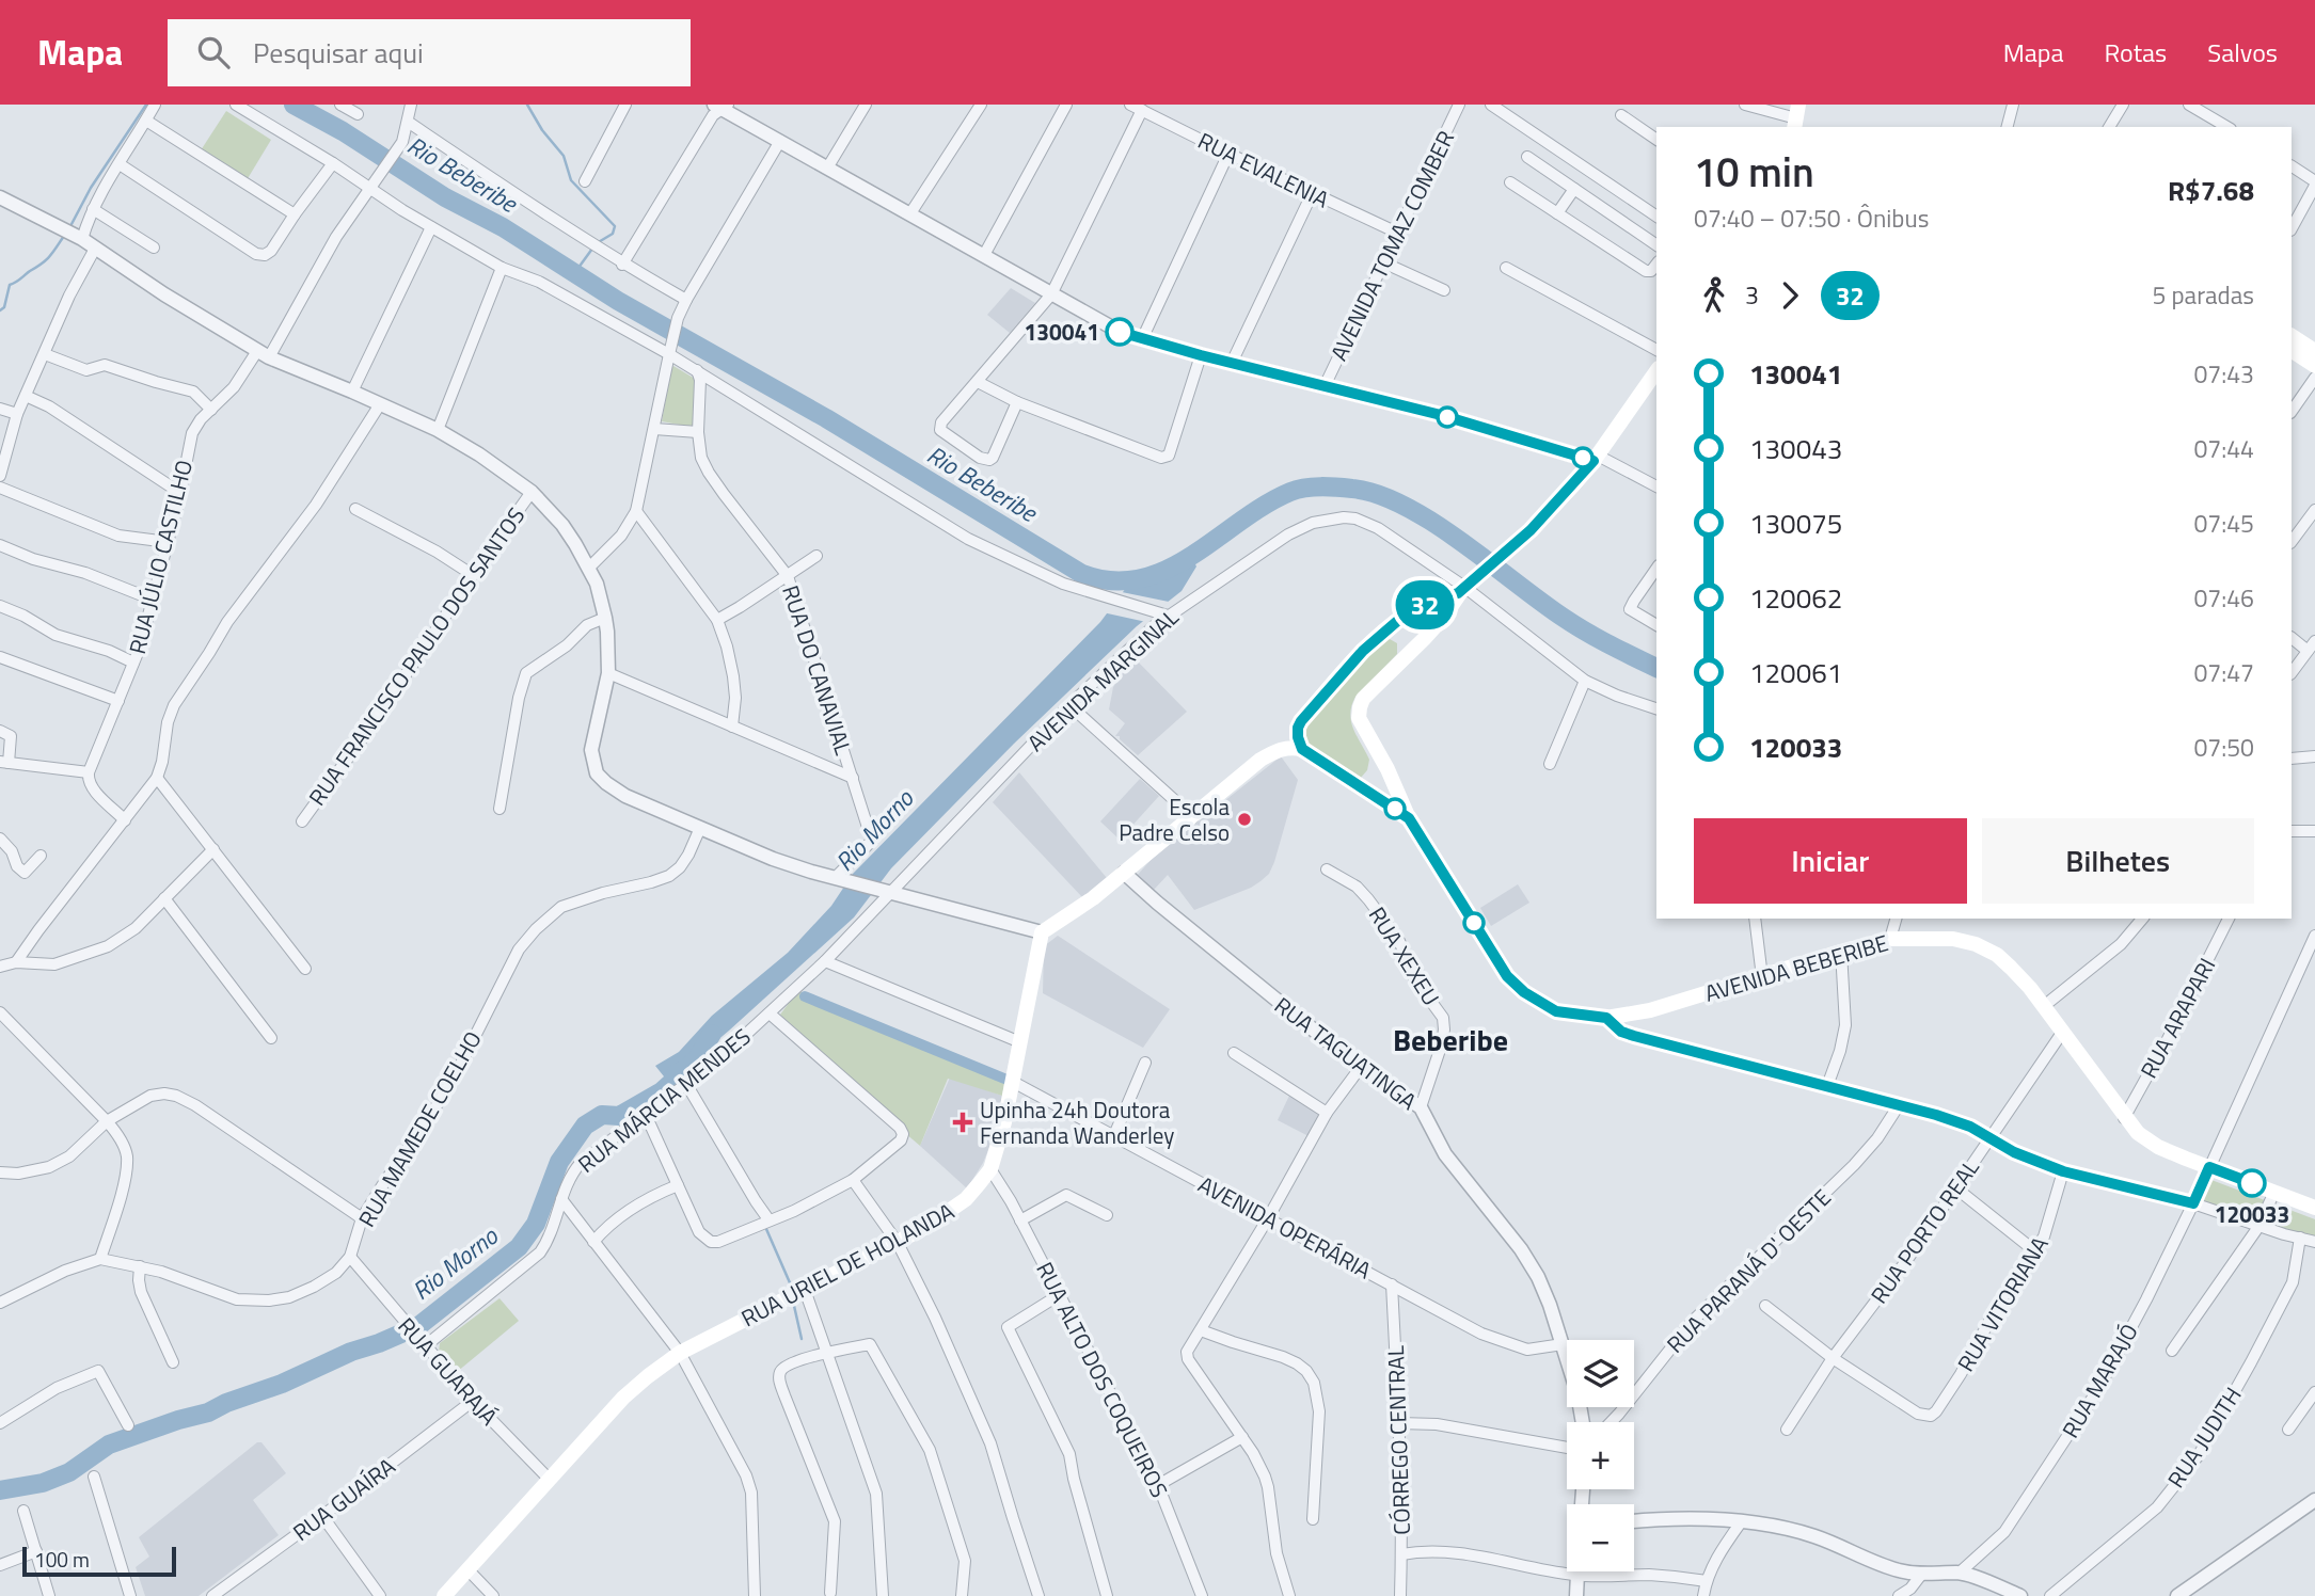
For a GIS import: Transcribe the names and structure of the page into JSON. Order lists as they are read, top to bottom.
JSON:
{
  "streets": {
    "main road": ["AVENIDA BEBERIBE", "RUA URIEL DE HOLANDA"],
    "street": [
      "RUA EVALENIA",
      "AVENIDA TOMAZ COMBER",
      "RUA JÚLIO CASTILHO",
      "RUA FRANCISCO PAULO DOS SANTOS",
      "RUA DO CANAVIAL",
      "AVENIDA MARGINAL",
      "RUA XEXEU",
      "RUA ARAPARI",
      "RUA TAGUATINGA",
      "RUA MÁRCIA MENDES",
      "RUA MAMEDE COELHO",
      "AVENIDA OPERÁRIA",
      "RUA PORTO REAL",
      "RUA PARANÁ D' OESTE",
      "RUA VITORIANA",
      "RUA GUARAJÁ",
      "RUA ALTO DOS COQUEIROS",
      "RUA MARAJÓ",
      "RUA JUDITH",
      "CÓRREGO CENTRAL",
      "RUA GUAÍRA"
    ]
  },
  "crossings": [
    ["RUA EVALENIA", "AVENIDA TOMAZ COMBER"],
    ["AVENIDA MARGINAL", "RUA MÁRCIA MENDES"],
    ["RUA XEXEU", "RUA TAGUATINGA"],
    ["AVENIDA BEBERIBE", "RUA ARAPARI"],
    ["AVENIDA BEBERIBE", "RUA PORTO REAL"],
    ["AVENIDA BEBERIBE", "RUA MARAJÓ"],
    ["RUA TAGUATINGA", "AVENIDA OPERÁRIA"],
    ["RUA MÁRCIA MENDES", "RUA GUARAJÁ"],
    ["RUA MAMEDE COELHO", "RUA GUARAJÁ"],
    ["AVENIDA OPERÁRIA", "RUA URIEL DE HOLANDA"],
    ["AVENIDA OPERÁRIA", "CÓRREGO CENTRAL"],
    ["RUA PORTO REAL", "RUA VITORIANA"],
    ["RUA URIEL DE HOLANDA", "RUA GUARAJÁ"],
    ["RUA URIEL DE HOLANDA", "RUA ALTO DOS COQUEIROS"],
    ["RUA GUARAJÁ", "RUA GUAÍRA"]
  ],
  "districts": ["Beberibe"],
  "water": ["Rio Beberibe", "Rio Morno"],
  "places": {
    "other": ["130041", "Escola Padre Celso", "120033"],
    "health": ["Upinha 24h Doutora Fernanda Wanderley"]
  },
  "lines": ["bus line 32"],
  "scale_bar": "100 m",
  "page": {
    "header": "Mapa",
    "search": "Pesquisar aqui",
    "nav": ["Mapa", "Rotas", "Salvos"],
    "on_map": "32",
    "heading": ["10 min", "07:40 – 07:50 · Ônibus", "R$7.68"],
    "legs": ["3", "32", "5 paradas"],
    "list": [
      {
        "name": "130041",
        "value": "07:43"
      },
      {
        "name": "130043",
        "value": "07:44"
      },
      {
        "name": "130075",
        "value": "07:45"
      },
      {
        "name": "120062",
        "value": "07:46"
      },
      {
        "name": "120061",
        "value": "07:47"
      },
      {
        "name": "120033",
        "value": "07:50"
      }
    ],
    "buttons": ["Iniciar", "Bilhetes"],
    "map_buttons": ["+", "−"],
    "scale": "100 m"
  }
}
